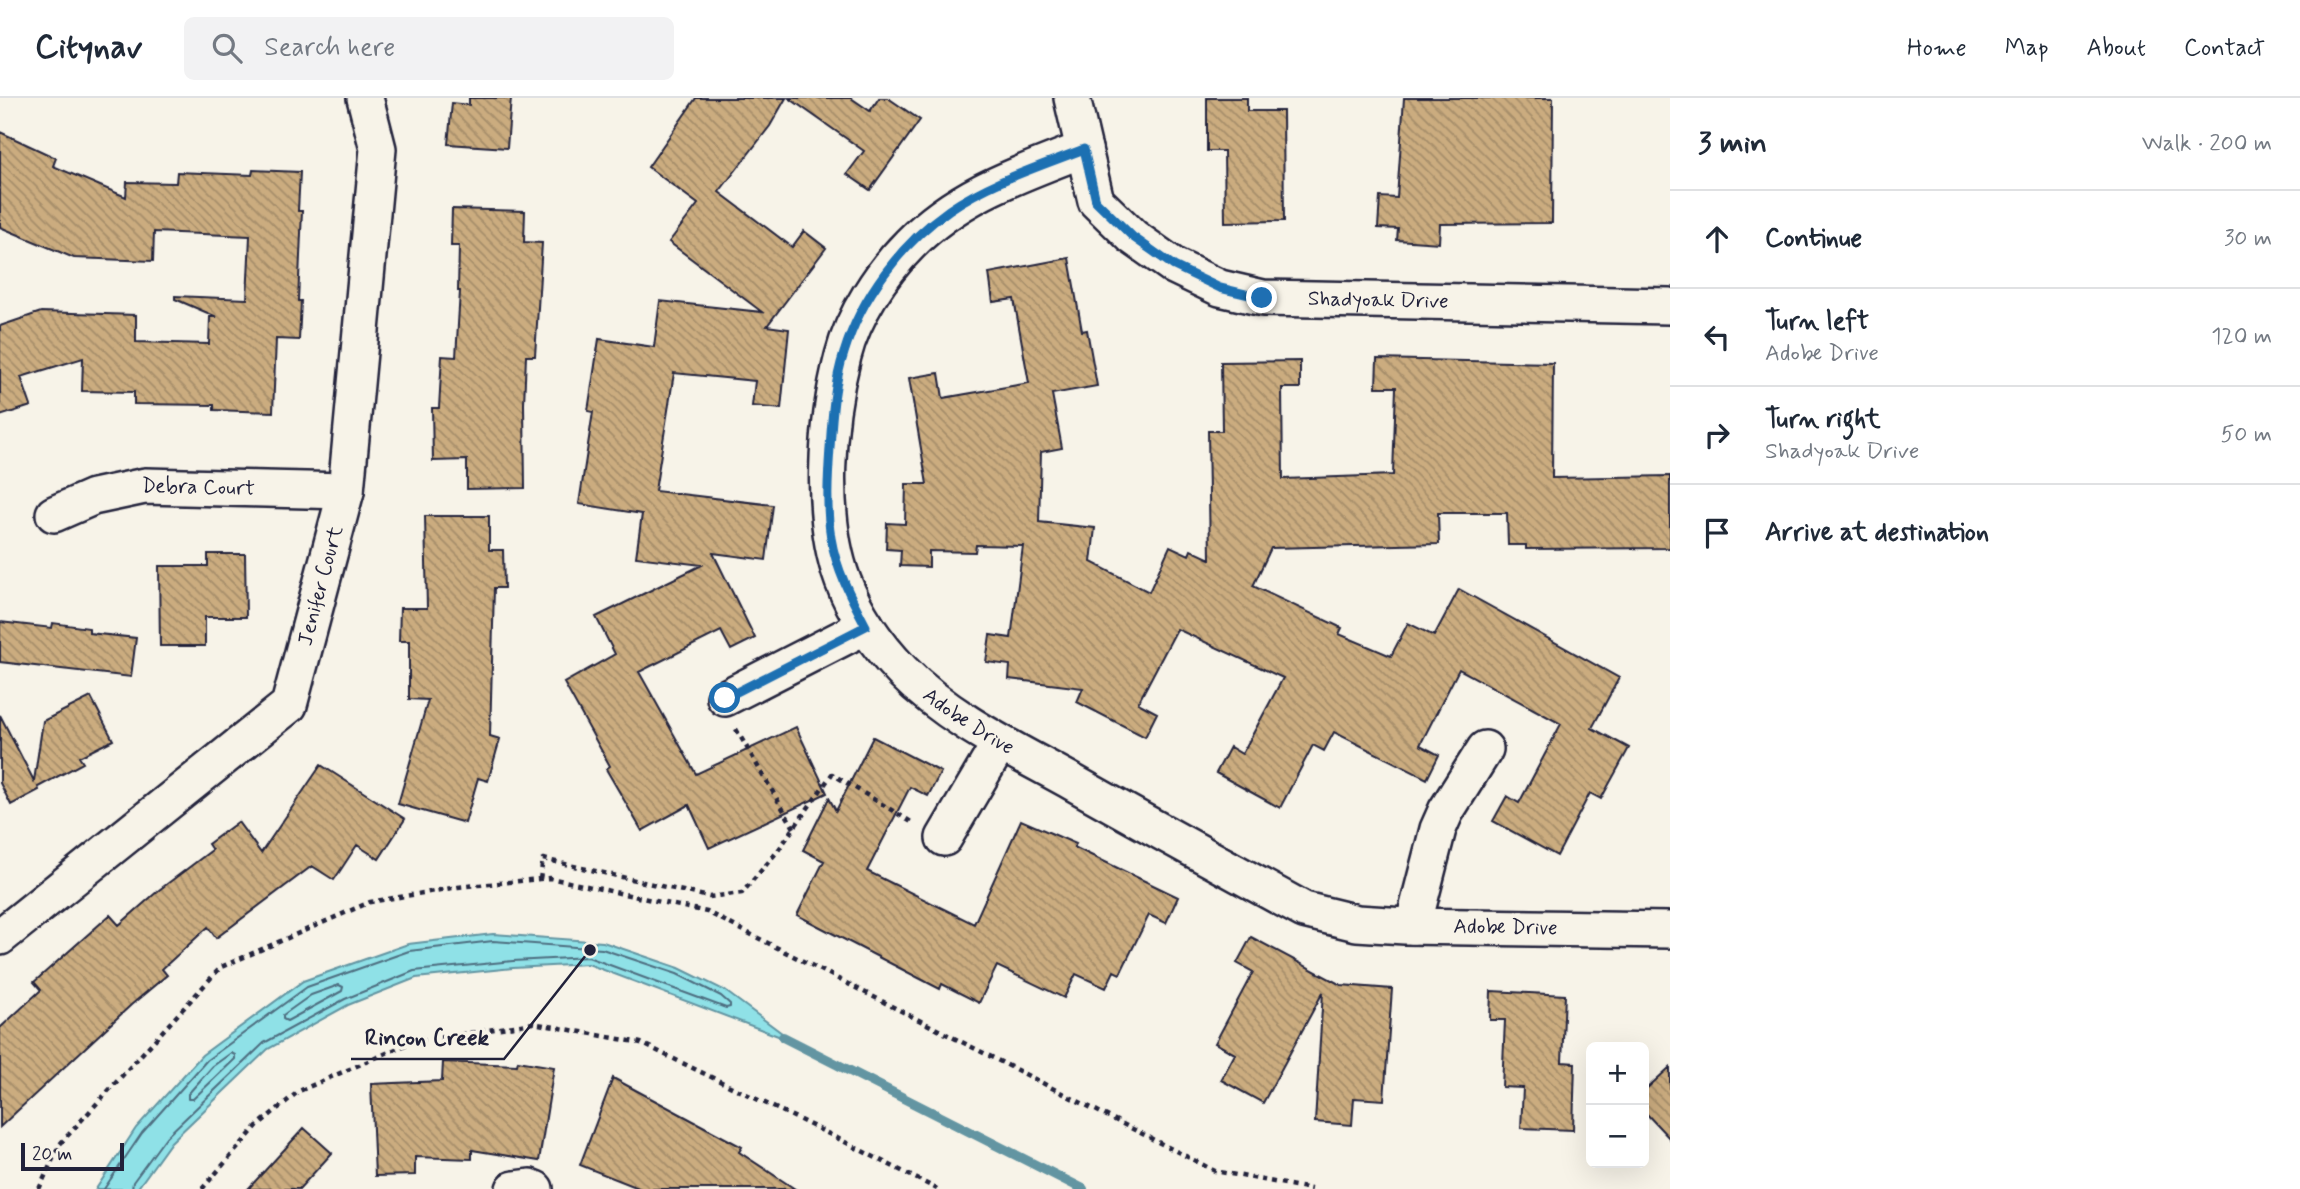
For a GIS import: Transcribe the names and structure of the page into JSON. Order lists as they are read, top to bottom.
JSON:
{
  "streets": {
    "street": [
      "Shadyoak Drive",
      "Debra Court",
      "Jenifer Court",
      "Adobe Drive"
    ]
  },
  "crossings": [
    ["Shadyoak Drive", "Adobe Drive"],
    ["Debra Court", "Jenifer Court"]
  ],
  "places": ["Rincon Creek"],
  "scale_bar": "20 m",
  "page": {
    "header": "Citynav",
    "search": "Search here",
    "nav": [
      "Home",
      "Map",
      "About",
      "Contact"
    ],
    "heading": ["3 min", "Walk · 200 m"],
    "list": [
      ["Continue", "30 m"],
      ["Turn left", "Adobe Drive", "120 m"],
      ["Turn right", "Shadyoak Drive", "50 m"],
      "Arrive at destination"
    ],
    "map_buttons": ["+", "−"],
    "scale": "20 m"
  }
}
